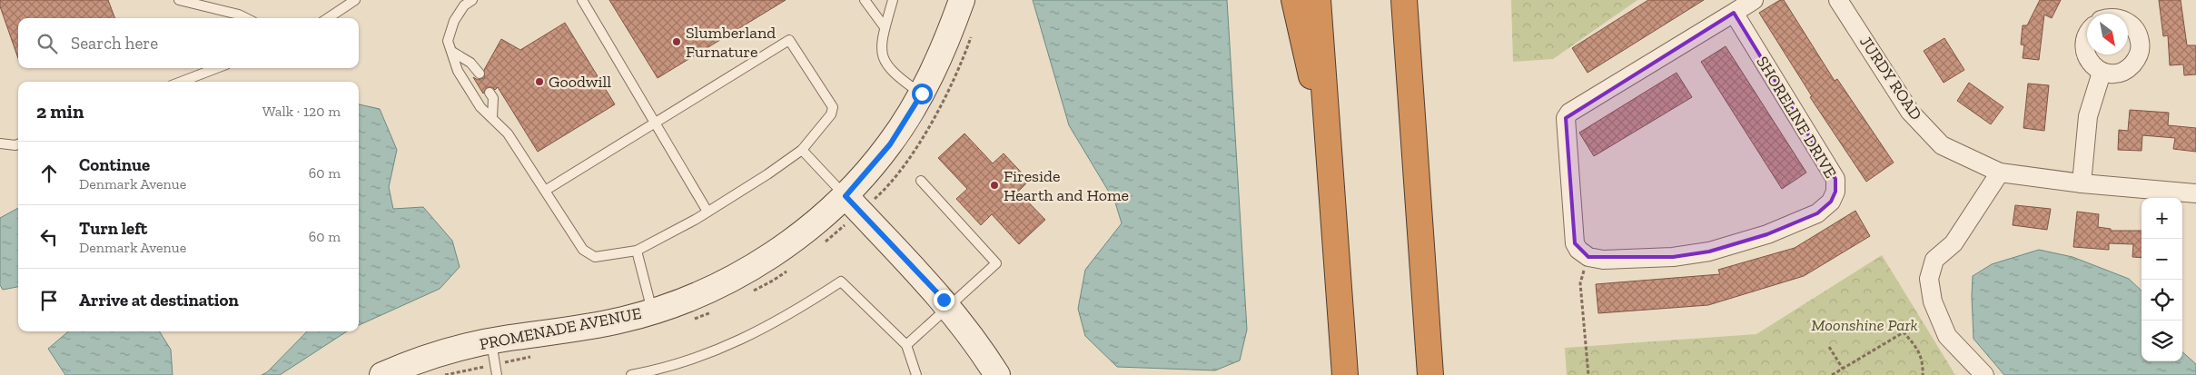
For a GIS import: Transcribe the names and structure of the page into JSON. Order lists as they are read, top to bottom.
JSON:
{
  "streets": {
    "street": ["JURDY ROAD", "SHORELINE DRIVE", "PROMENADE AVENUE"]
  },
  "parks": ["Moonshine Park"],
  "places": ["Slumberland Furnature", "Goodwill", "Fireside Hearth and Home"],
  "north": "bottom right",
  "page": {
    "search": "Search here",
    "heading": ["2 min", "Walk · 120 m"],
    "list": [
      ["Continue", "Denmark Avenue", "60 m"],
      ["Turn left", "Denmark Avenue", "60 m"],
      "Arrive at destination"
    ],
    "map_buttons": ["+", "−"]
  }
}
